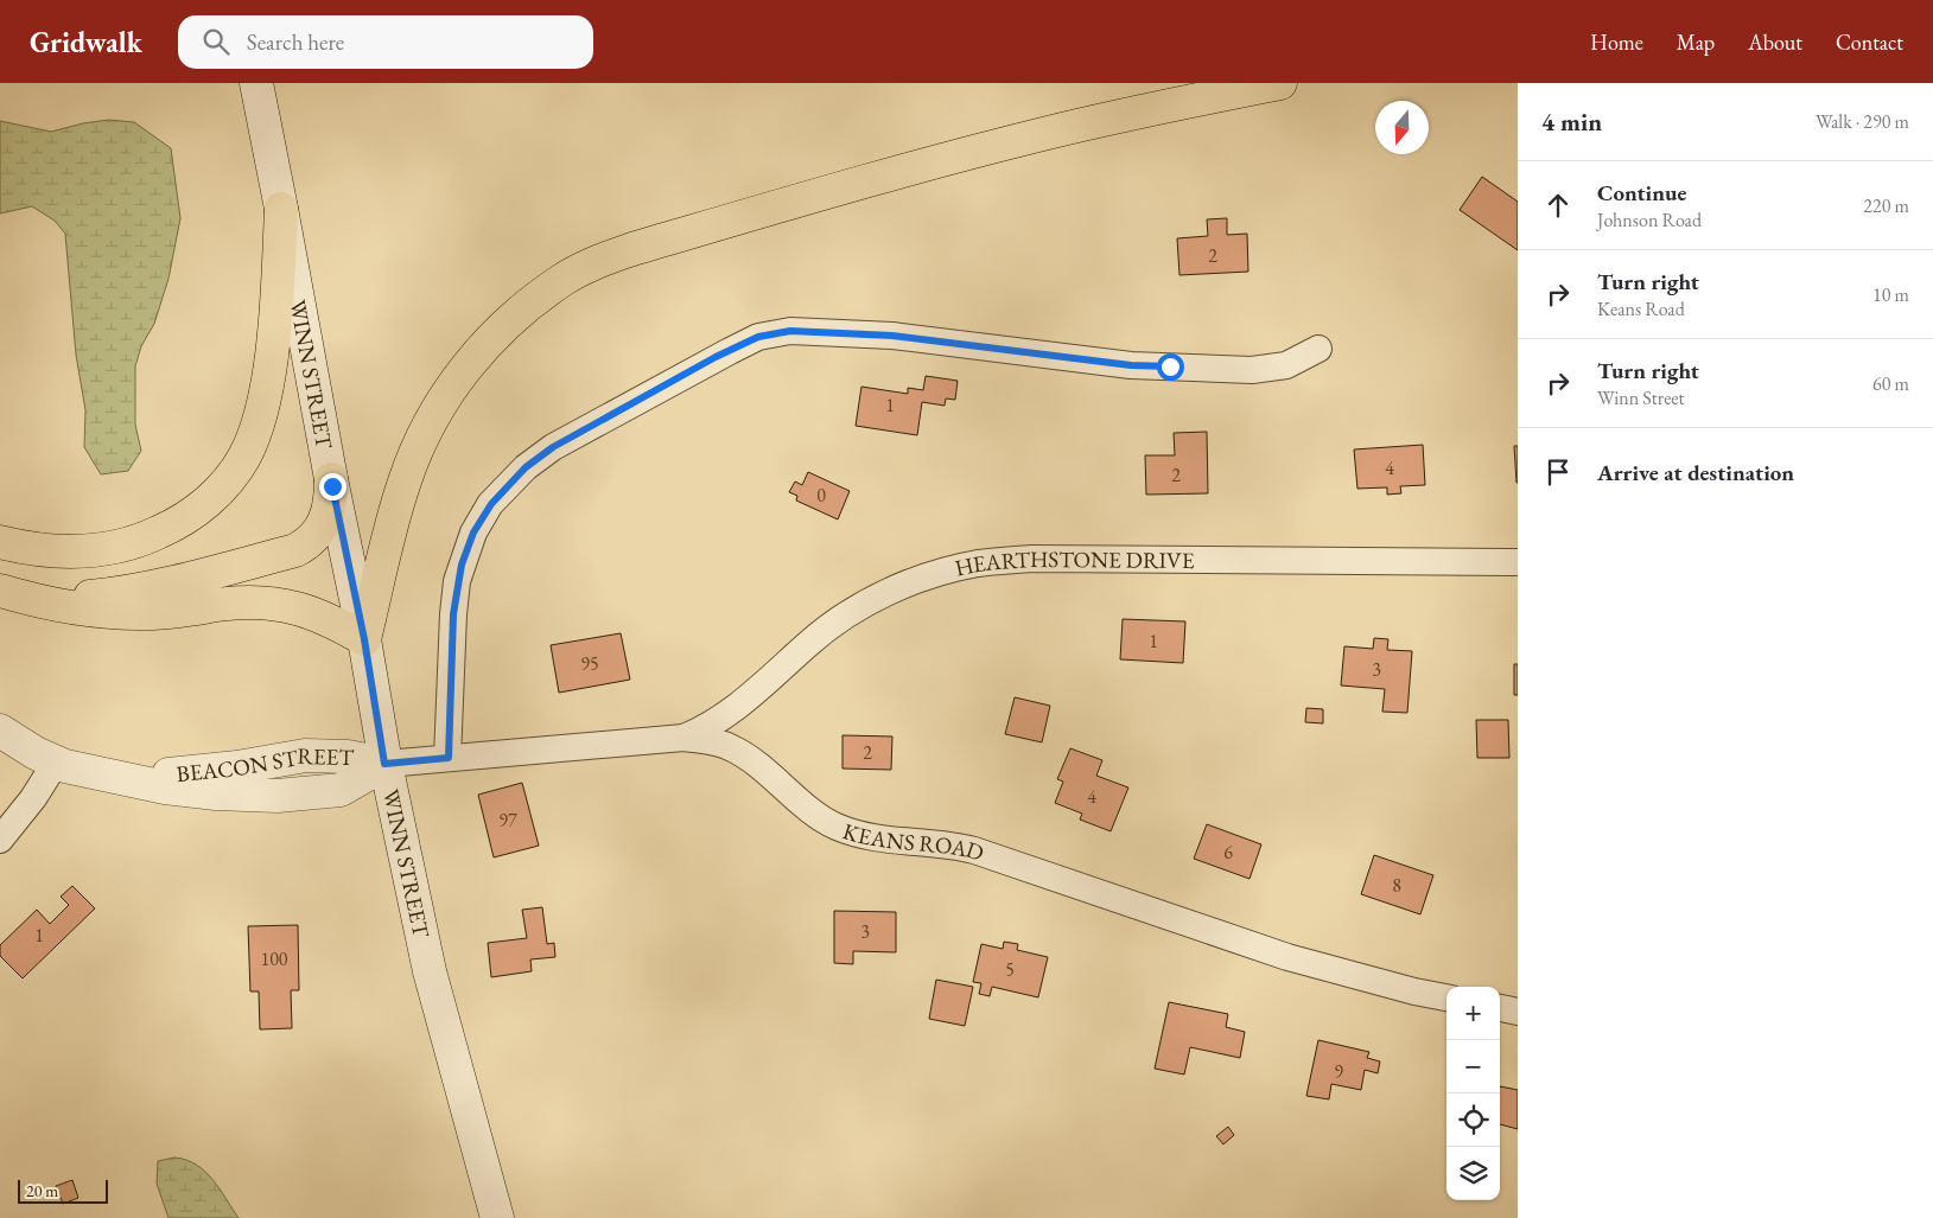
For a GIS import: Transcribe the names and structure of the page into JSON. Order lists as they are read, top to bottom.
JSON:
{
  "streets": {
    "main road": ["WINN STREET", "BEACON STREET"],
    "street": ["HEARTHSTONE DRIVE", "KEANS ROAD"]
  },
  "crossings": [
    ["WINN STREET", "BEACON STREET"],
    ["WINN STREET", "KEANS ROAD"],
    ["HEARTHSTONE DRIVE", "KEANS ROAD"],
    ["BEACON STREET", "KEANS ROAD"]
  ],
  "house_numbers": [
    "2",
    "1",
    "4",
    "2",
    "0",
    "1",
    "95",
    "3",
    "2",
    "4",
    "97",
    "6",
    "8",
    "3",
    "1",
    "100",
    "5",
    "9"
  ],
  "scale_bar": "20 m",
  "north": "bottom",
  "page": {
    "header": "Gridwalk",
    "search": "Search here",
    "nav": [
      "Home",
      "Map",
      "About",
      "Contact"
    ],
    "heading": ["4 min", "Walk · 290 m"],
    "list": [
      ["Continue", "Johnson Road", "220 m"],
      ["Turn right", "Keans Road", "10 m"],
      ["Turn right", "Winn Street", "60 m"],
      "Arrive at destination"
    ],
    "map_buttons": ["+", "−"],
    "scale": "20 m"
  }
}
